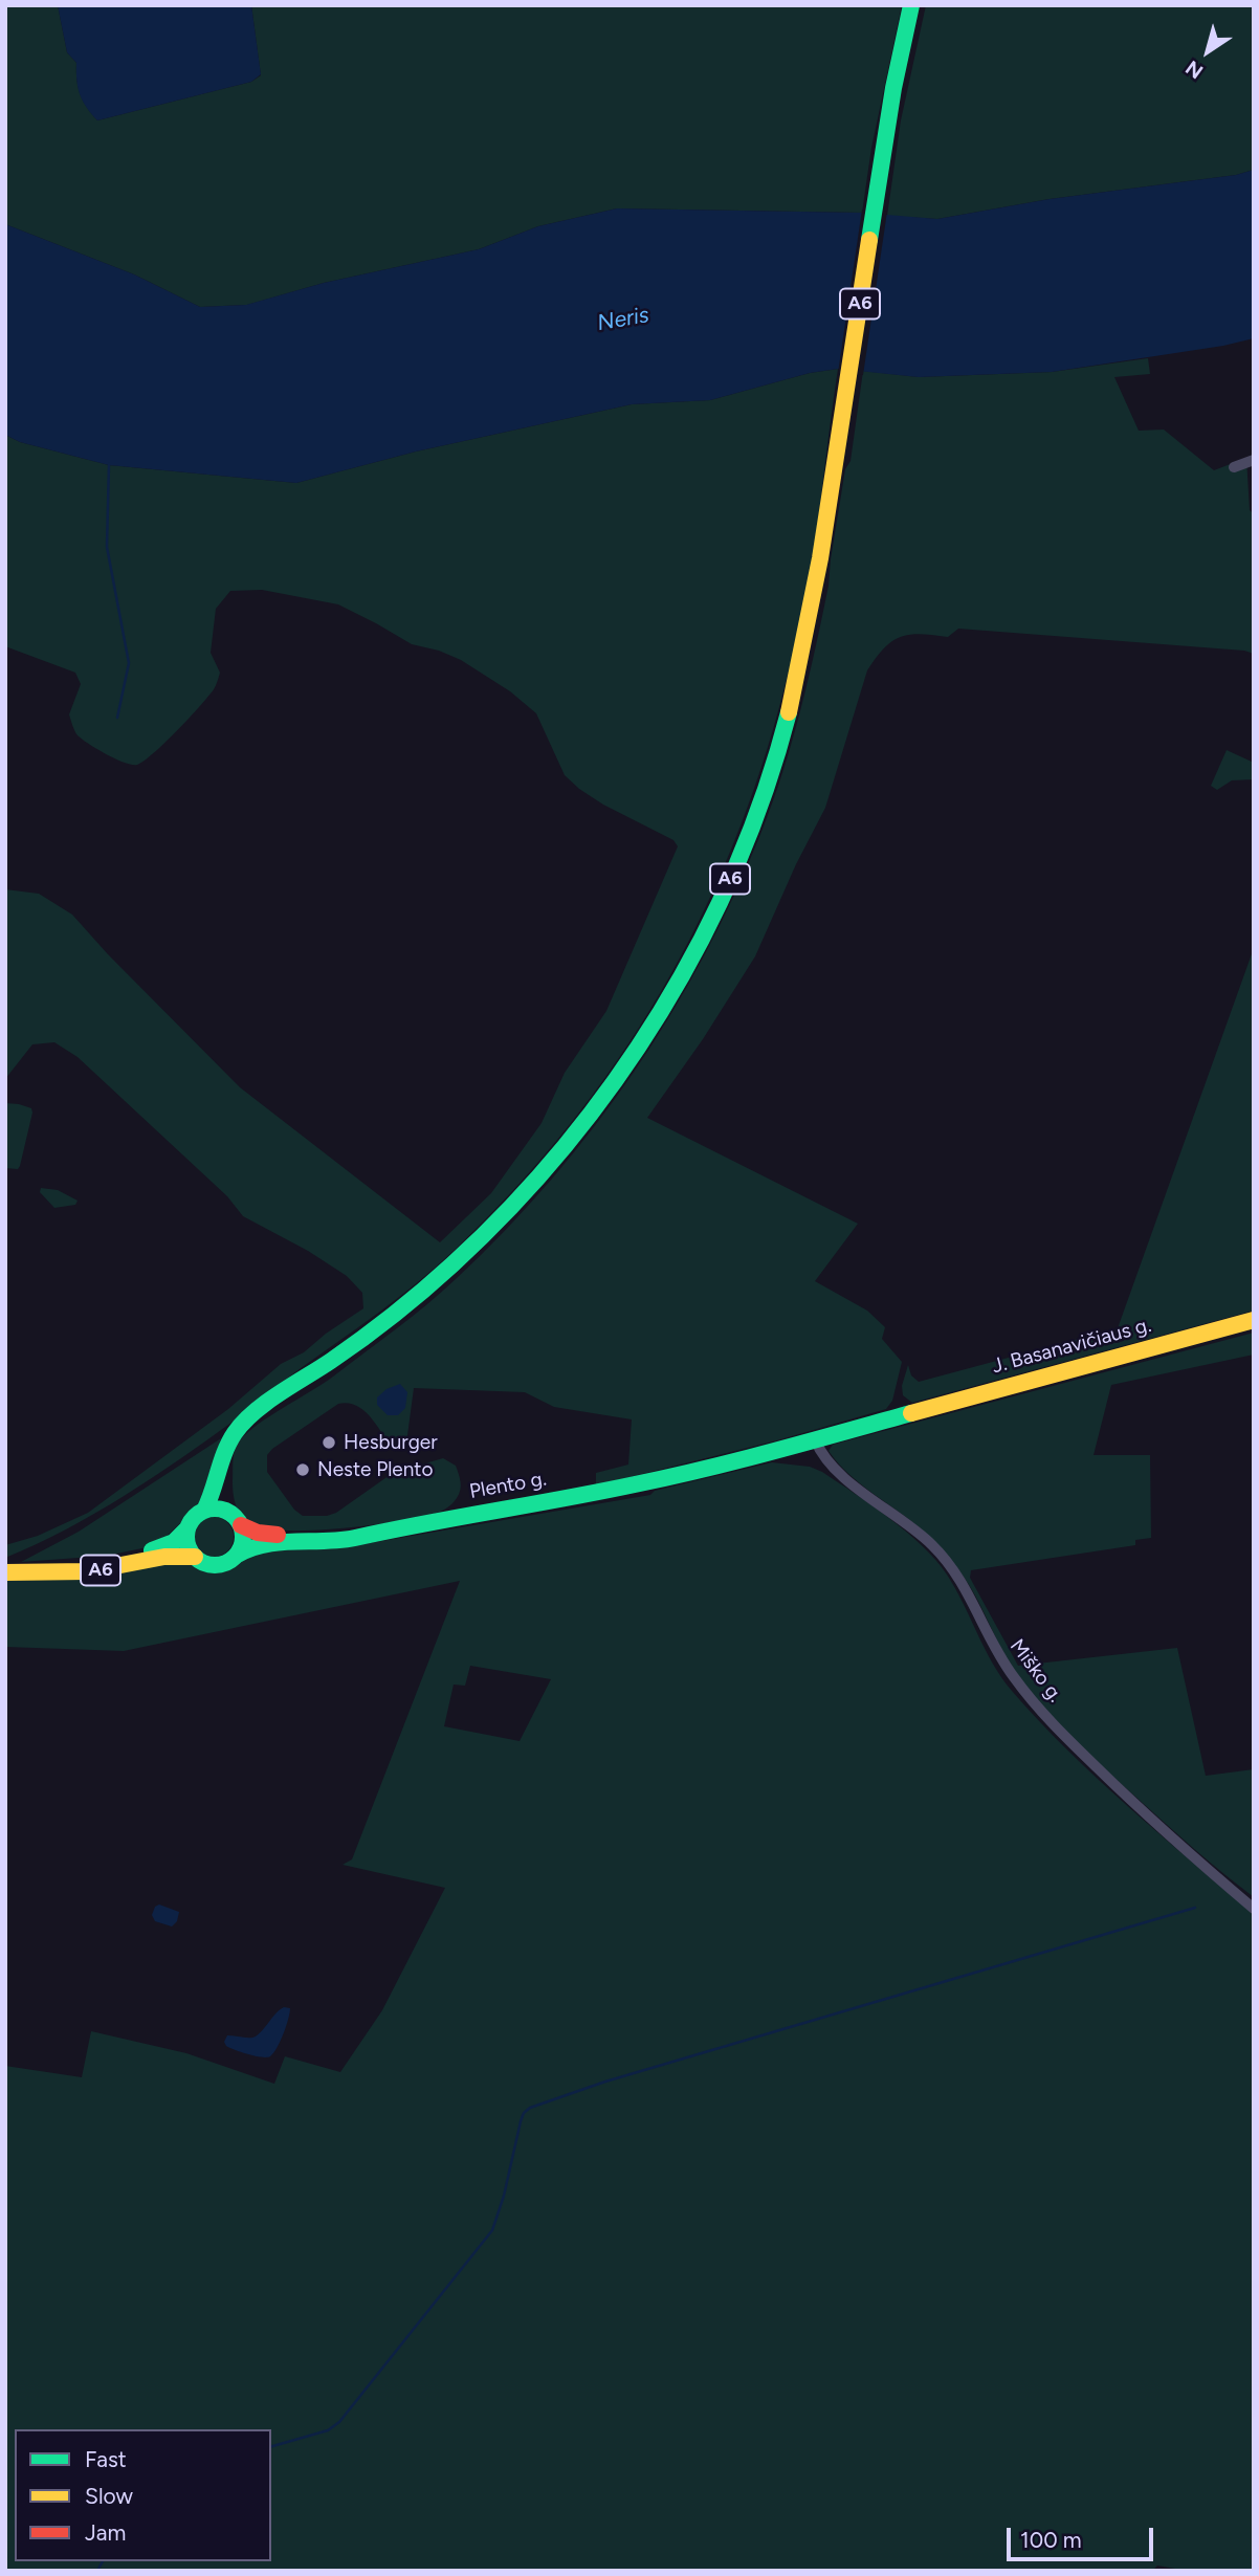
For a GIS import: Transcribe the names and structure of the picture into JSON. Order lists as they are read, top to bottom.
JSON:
{
  "streets": {
    "main road": ["A6", "J. Basanavičiaus g.", "Plento g."],
    "street": ["Miško g."]
  },
  "crossings": [
    ["A6", "Plento g."],
    ["J. Basanavičiaus g.", "Plento g."],
    ["J. Basanavičiaus g.", "Miško g."],
    ["Plento g.", "Miško g."]
  ],
  "water": ["Neris"],
  "places": ["Hesburger", "Neste Plento"],
  "legend": ["Fast", "Slow", "Jam"],
  "scale_bar": "100 m",
  "north": "bottom left"
}
